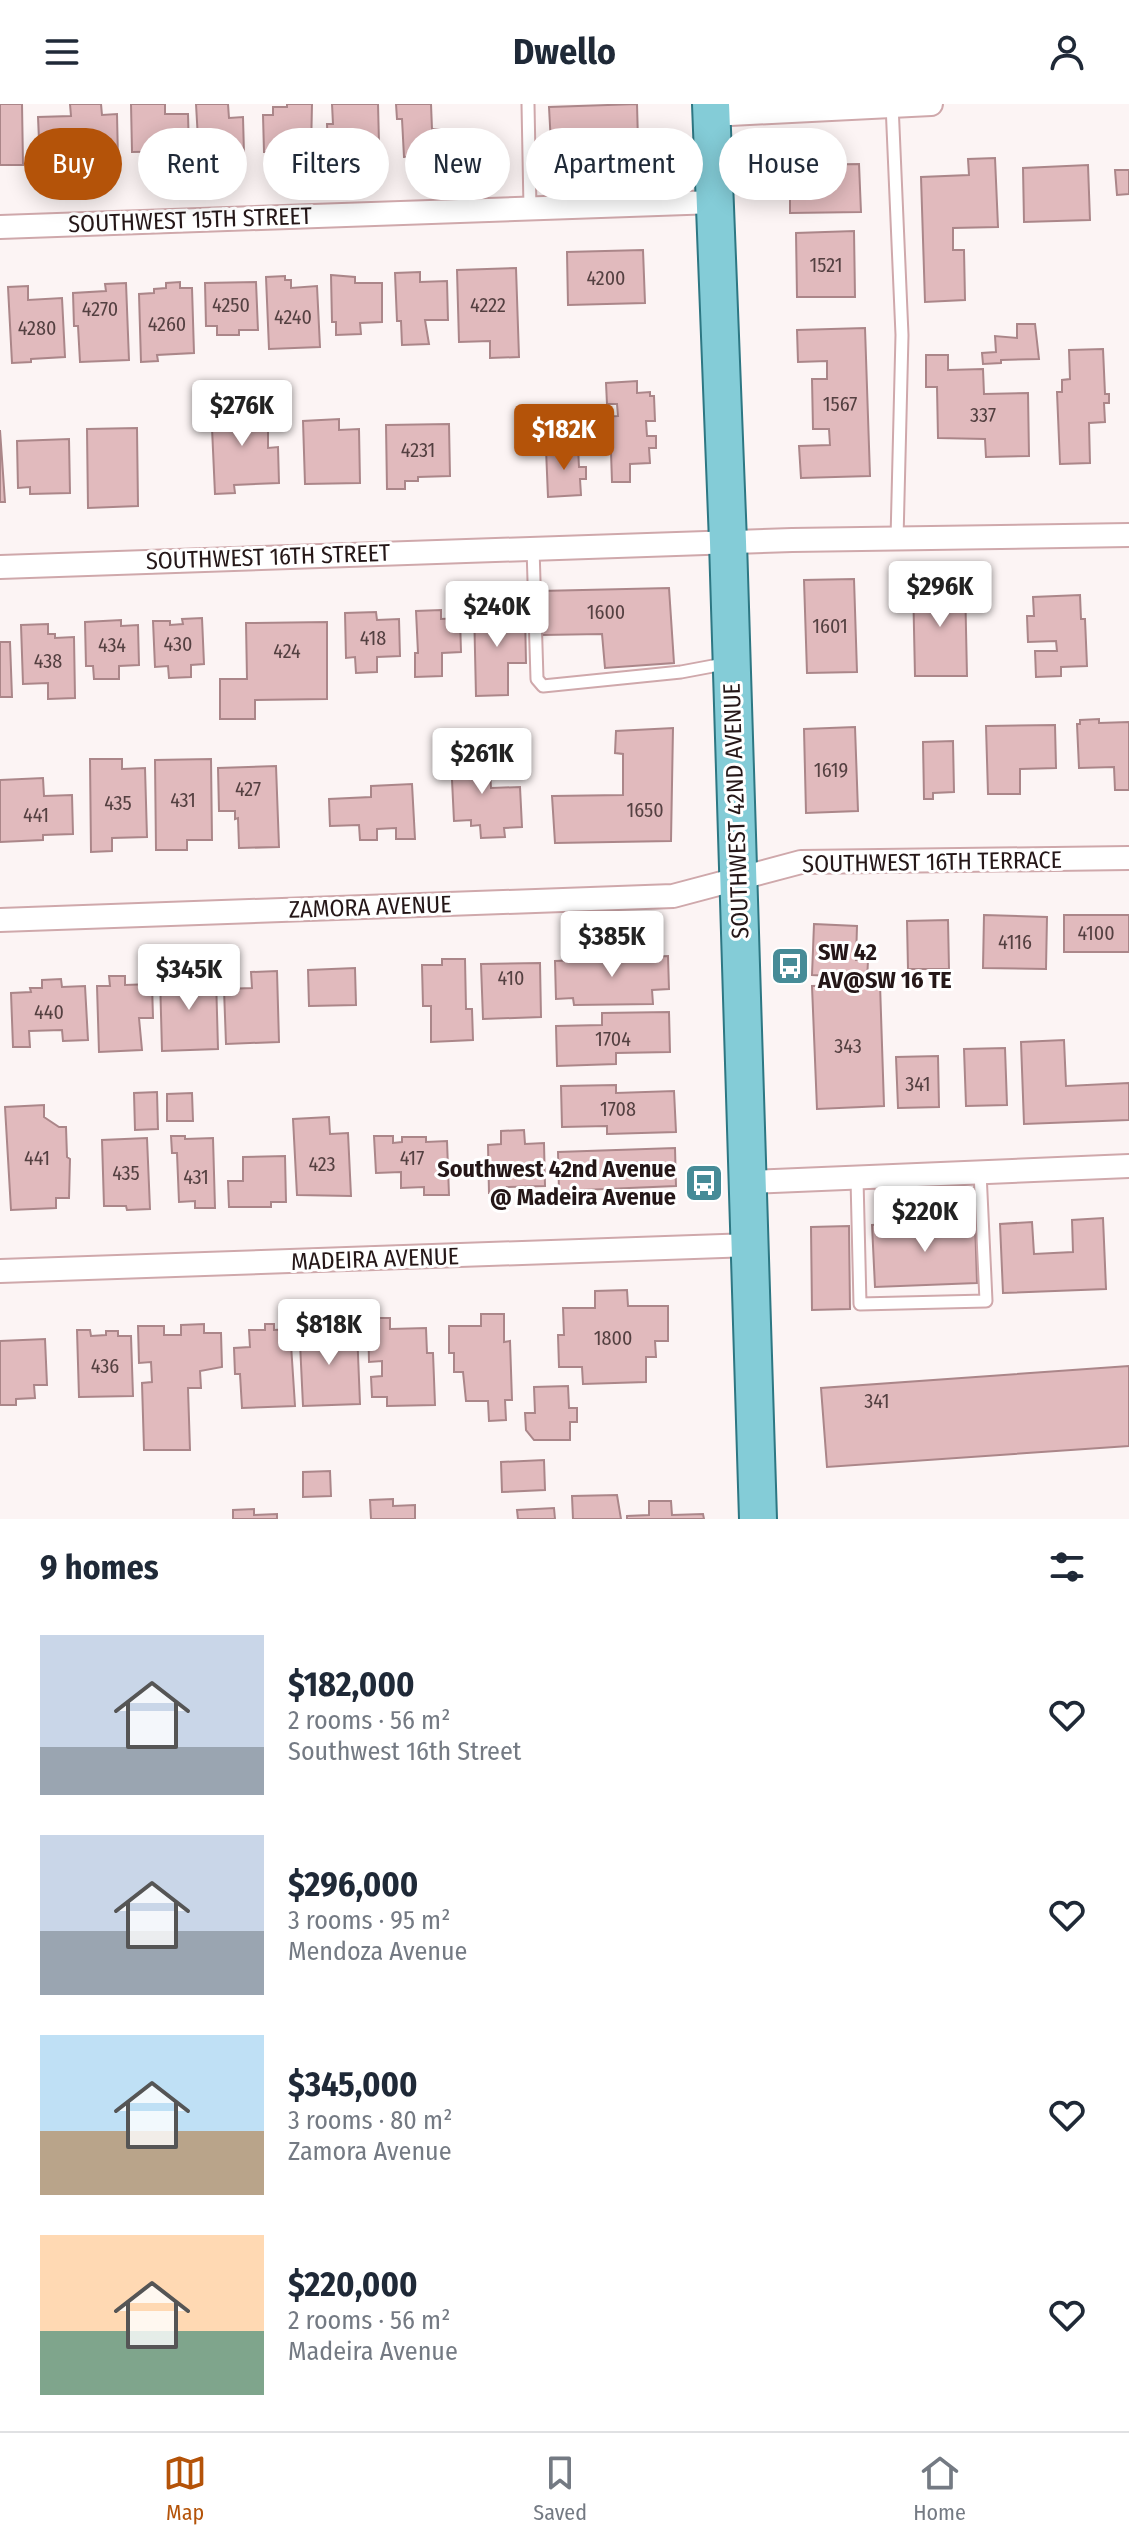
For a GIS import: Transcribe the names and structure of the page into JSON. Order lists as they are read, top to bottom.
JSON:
{
  "streets": {
    "main road": ["SOUTHWEST 42ND AVENUE"],
    "street": [
      "SOUTHWEST 15TH STREET",
      "SOUTHWEST 16TH STREET",
      "SOUTHWEST 16TH TERRACE",
      "ZAMORA AVENUE",
      "MADEIRA AVENUE"
    ]
  },
  "crossings": [
    ["SOUTHWEST 15TH STREET", "SOUTHWEST 42ND AVENUE"],
    ["SOUTHWEST 16TH STREET", "SOUTHWEST 42ND AVENUE"],
    ["SOUTHWEST 42ND AVENUE", "SOUTHWEST 16TH TERRACE"],
    ["SOUTHWEST 42ND AVENUE", "ZAMORA AVENUE"],
    ["SOUTHWEST 42ND AVENUE", "MADEIRA AVENUE"],
    ["SOUTHWEST 16TH TERRACE", "ZAMORA AVENUE"]
  ],
  "places": {
    "bus stop": ["SW 42 AV@SW 16 TE", "Southwest 42nd Avenue @ Madeira Avenue"]
  },
  "house_numbers": [
    "1521",
    "4200",
    "4250",
    "4222",
    "4270",
    "4240",
    "4260",
    "4280",
    "1567",
    "337",
    "4231",
    "1600",
    "1601",
    "418",
    "430",
    "434",
    "424",
    "438",
    "1619",
    "427",
    "431",
    "435",
    "1650",
    "441",
    "4100",
    "4116",
    "410",
    "440",
    "1704",
    "343",
    "341",
    "1708",
    "441",
    "417",
    "423",
    "435",
    "431",
    "1800",
    "436",
    "341"
  ],
  "page": {
    "header": "Dwello",
    "chip": [
      "Buy",
      "Rent",
      "Filters",
      "New",
      "Apartment",
      "House"
    ],
    "price": [
      "$276K",
      "$182K",
      "$296K",
      "$240K",
      "$261K",
      "$385K",
      "$345K",
      "$220K",
      "$818K"
    ],
    "heading": "9 homes",
    "list": [
      {
        "name": "$182,000",
        "note": "2 rooms · 56 m² · Southwest 16th Street"
      },
      {
        "name": "$296,000",
        "note": "3 rooms · 95 m² · Mendoza Avenue"
      },
      {
        "name": "$345,000",
        "note": "3 rooms · 80 m² · Zamora Avenue"
      },
      {
        "name": "$220,000",
        "note": "2 rooms · 56 m² · Madeira Avenue"
      }
    ],
    "tabs": ["Map", "Saved", "Home"]
  }
}
